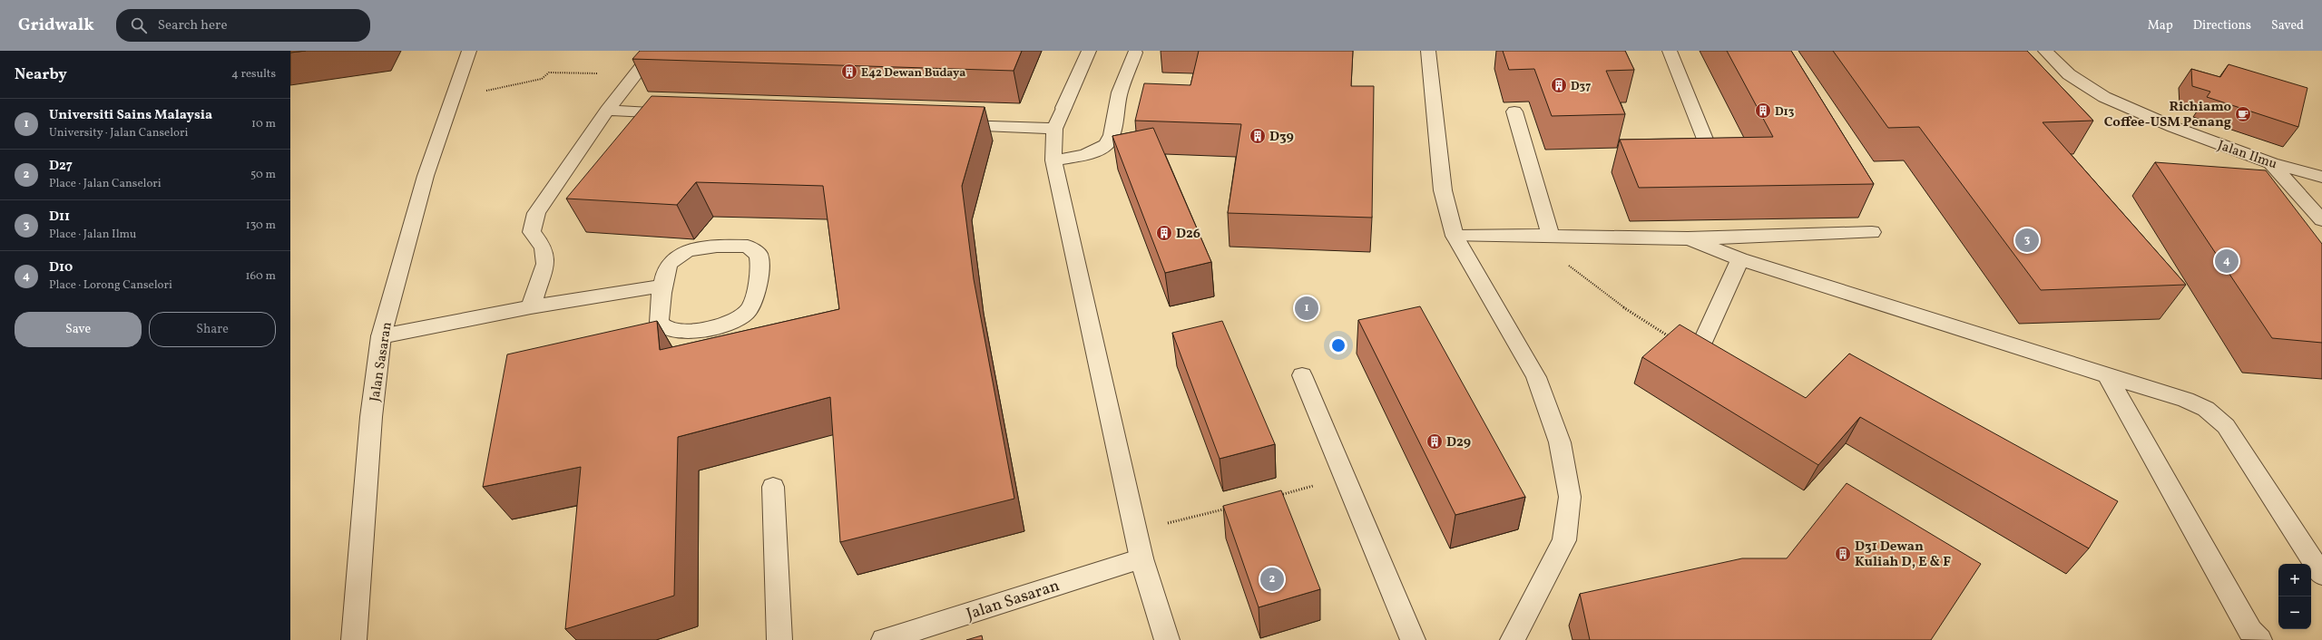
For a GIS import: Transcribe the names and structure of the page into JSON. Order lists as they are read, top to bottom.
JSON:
{
  "streets": {
    "street": ["Jalan Ilmu", "Jalan Sasaran"]
  },
  "places": {
    "building": [
      "E42 Dewan Budaya",
      "D37",
      "D13",
      "D39",
      "D26",
      "D29",
      "D31 Dewan Kuliah D, E & F"
    ],
    "cafe": ["Richiamo Coffee-USM Penang"]
  },
  "page": {
    "header": "Gridwalk",
    "search": "Search here",
    "nav": ["Map", "Directions", "Saved"],
    "heading": ["Nearby", "4 results"],
    "list": [
      {
        "mark": "1",
        "name": "Universiti Sains Malaysia",
        "note": "University · Jalan Canselori",
        "value": "10 m"
      },
      {
        "mark": "2",
        "name": "D27",
        "note": "Place · Jalan Canselori",
        "value": "50 m"
      },
      {
        "mark": "3",
        "name": "D11",
        "note": "Place · Jalan Ilmu",
        "value": "130 m"
      },
      {
        "mark": "4",
        "name": "D10",
        "note": "Place · Lorong Canselori",
        "value": "160 m"
      }
    ],
    "pins": [
      "3",
      "4",
      "1",
      "2"
    ],
    "buttons": ["Save", "Share"],
    "map_buttons": ["+", "−"]
  }
}
